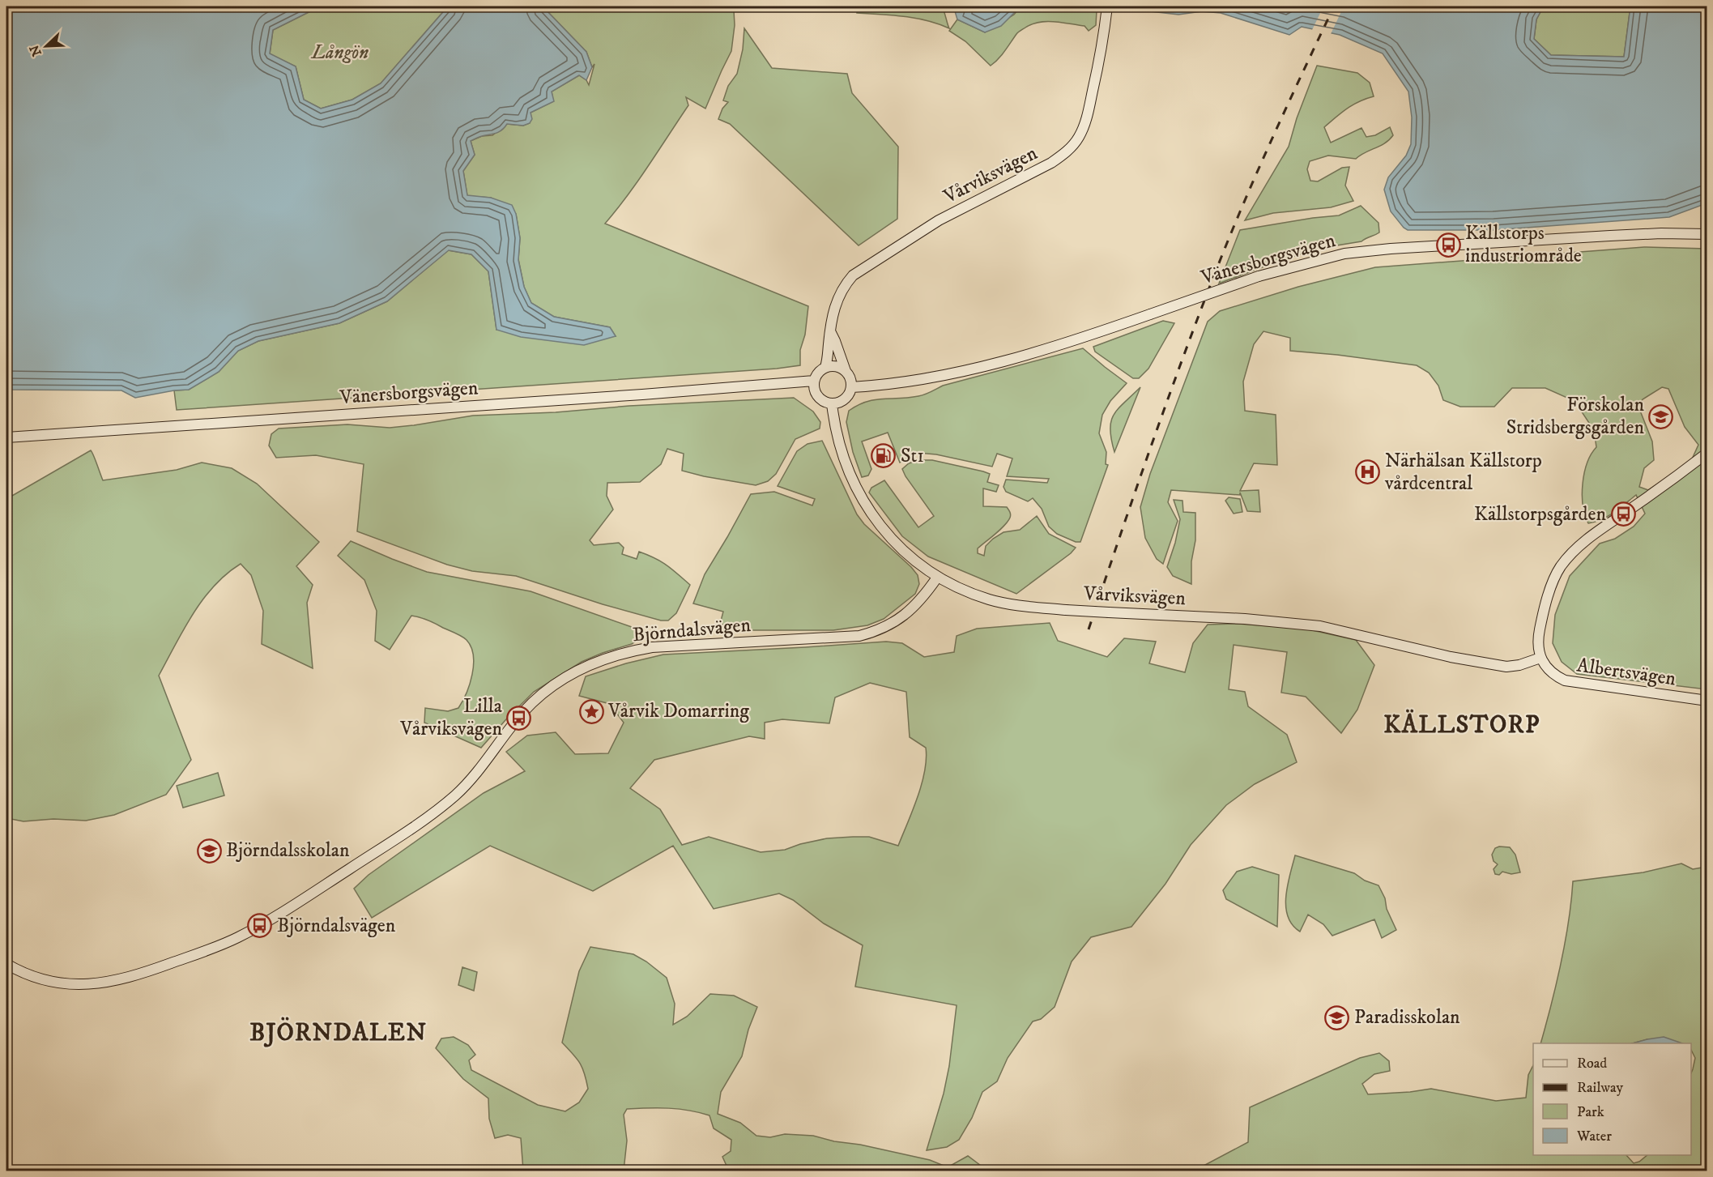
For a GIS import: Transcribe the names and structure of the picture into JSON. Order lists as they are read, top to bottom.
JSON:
{
  "streets": {
    "street": [
      "Vårviksvägen",
      "Vänersborgsvägen",
      "Björndalsvägen",
      "Albertsvägen"
    ]
  },
  "crossings": [
    ["Vårviksvägen", "Vänersborgsvägen"],
    ["Vårviksvägen", "Björndalsvägen"],
    ["Vårviksvägen", "Albertsvägen"]
  ],
  "districts": ["KÄLLSTORP", "BJÖRNDALEN"],
  "parks": ["Långön"],
  "places": {
    "bus stop": [
      "Källstorps industriområde",
      "Källstorpsgården",
      "Lilla Vårviksvägen",
      "Björndalsvägen"
    ],
    "school or university": ["Förskolan Stridsbergsgården", "Björndalsskolan", "Paradisskolan"],
    "fuel station": ["St1"],
    "hospital": ["Närhälsan Källstorp vårdcentral"],
    "place": ["Vårvik Domarring"]
  },
  "legend": [
    "Road",
    "Railway",
    "Park",
    "Water"
  ],
  "north": "bottom left"
}
